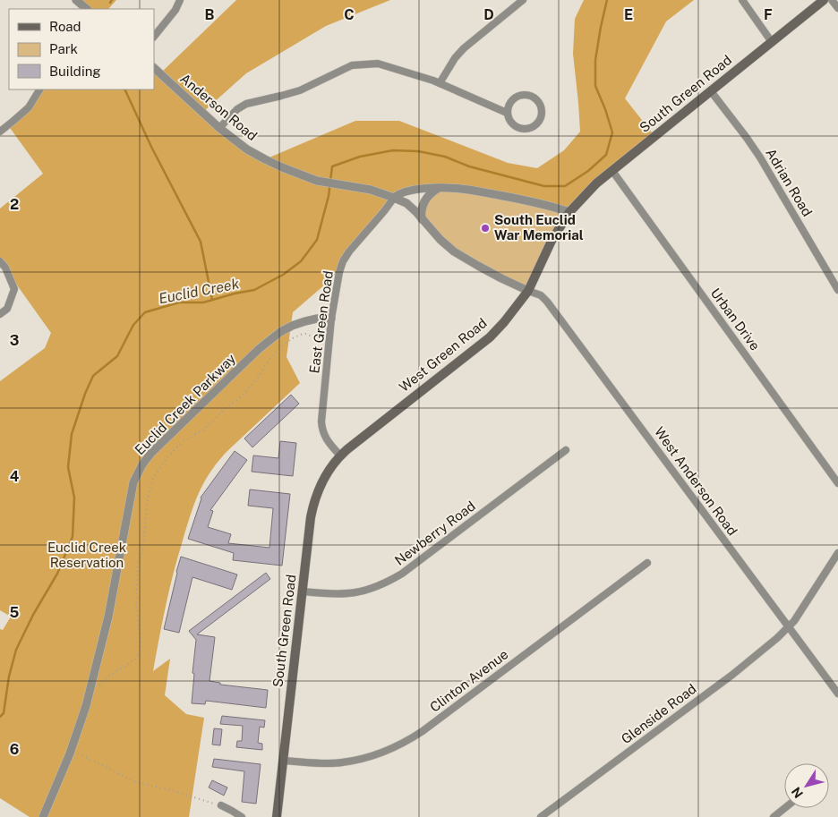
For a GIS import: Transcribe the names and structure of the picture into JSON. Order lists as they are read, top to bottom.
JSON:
{
  "streets": {
    "main road": ["South Green Road", "West Green Road"],
    "street": [
      "Anderson Road",
      "Adrian Road",
      "Urban Drive",
      "East Green Road",
      "Euclid Creek Parkway",
      "West Anderson Road",
      "Newberry Road",
      "Clinton Avenue",
      "Glenside Road"
    ]
  },
  "crossings": [
    ["South Green Road", "Adrian Road"],
    ["South Green Road", "Urban Drive"],
    ["South Green Road", "East Green Road"],
    ["South Green Road", "West Green Road"],
    ["South Green Road", "Newberry Road"],
    ["South Green Road", "Clinton Avenue"],
    ["Anderson Road", "East Green Road"],
    ["Anderson Road", "West Green Road"],
    ["Anderson Road", "West Anderson Road"],
    ["East Green Road", "West Green Road"],
    ["East Green Road", "Euclid Creek Parkway"],
    ["West Green Road", "West Anderson Road"],
    ["West Anderson Road", "Glenside Road"]
  ],
  "water": ["Euclid Creek"],
  "parks": ["Euclid Creek Reservation"],
  "places": ["South Euclid War Memorial"],
  "legend": ["Road", "Park", "Building"],
  "north": "bottom left",
  "grid": {
    "columns": [
      "B",
      "C",
      "D",
      "E",
      "F"
    ],
    "rows": [
      "2",
      "3",
      "4",
      "5",
      "6"
    ]
  }
}
